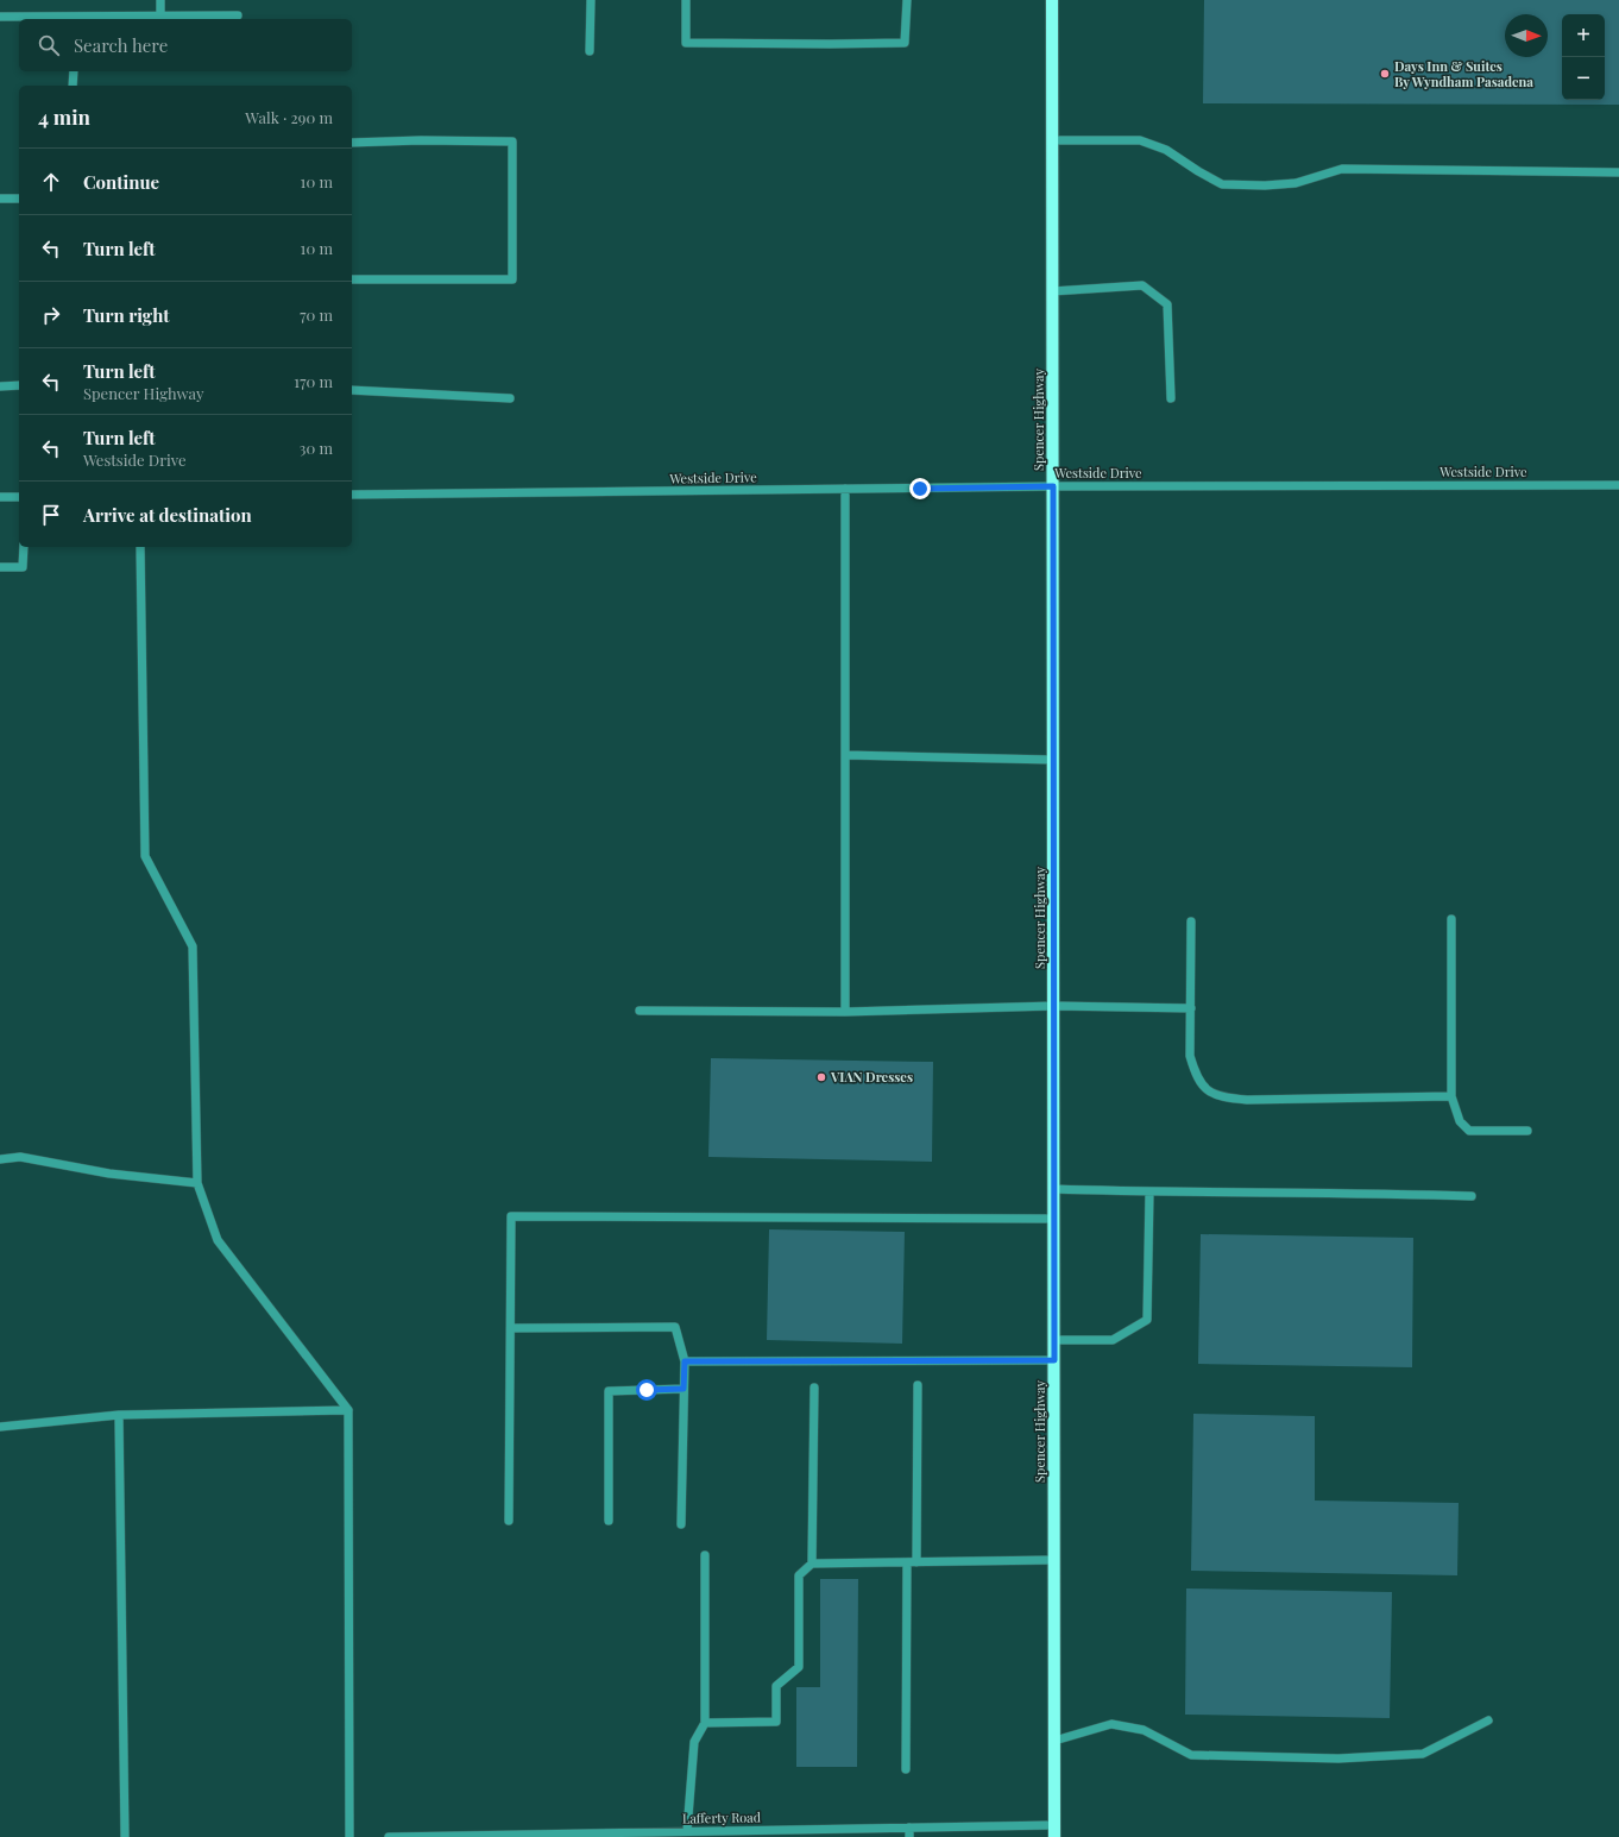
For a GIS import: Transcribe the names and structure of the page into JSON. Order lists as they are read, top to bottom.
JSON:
{
  "streets": {
    "main road": ["Spencer Highway"],
    "street": ["Westside Drive", "Lafferty Road"]
  },
  "crossings": [
    ["Spencer Highway", "Westside Drive"],
    ["Spencer Highway", "Lafferty Road"]
  ],
  "places": ["Days Inn & Suites By Wyndham Pasadena", "VIAN Dresses"],
  "north": "right",
  "page": {
    "map_buttons": ["+", "−"],
    "search": "Search here",
    "heading": ["4 min", "Walk · 290 m"],
    "list": [
      ["Continue", "10 m"],
      ["Turn left", "10 m"],
      ["Turn right", "70 m"],
      ["Turn left", "Spencer Highway", "170 m"],
      ["Turn left", "Westside Drive", "30 m"],
      "Arrive at destination"
    ]
  }
}
